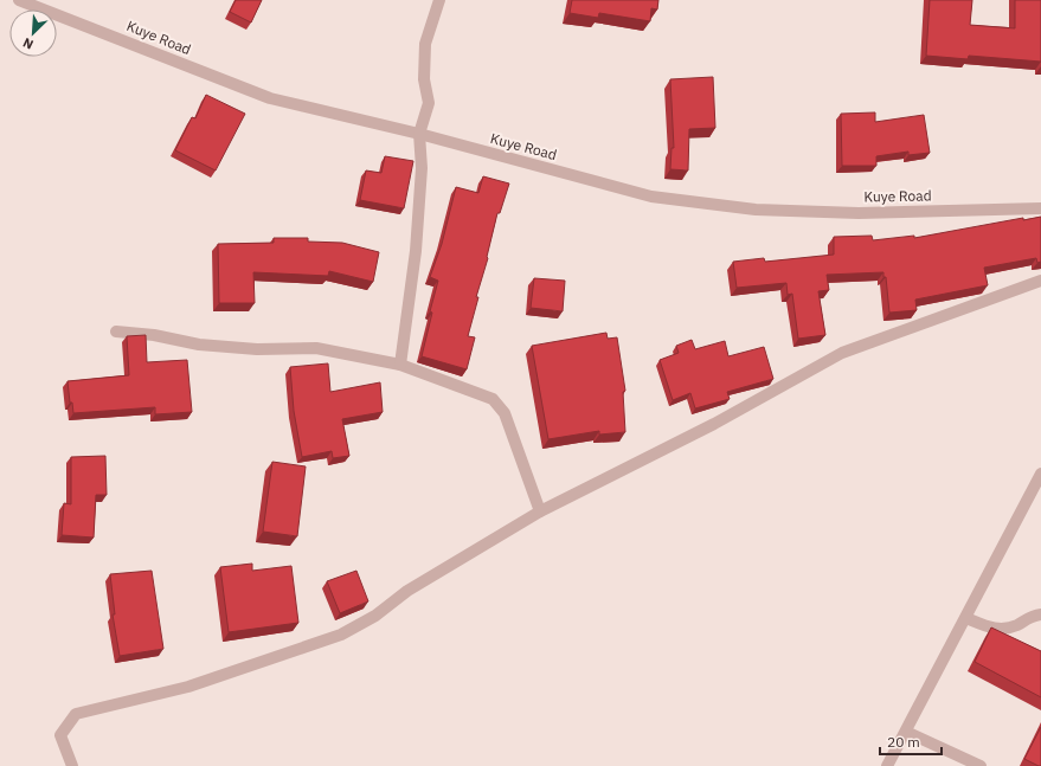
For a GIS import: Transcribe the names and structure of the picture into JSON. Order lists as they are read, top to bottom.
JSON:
{
  "streets": {
    "street": ["Kuye Road"]
  },
  "scale_bar": "20 m",
  "north": "bottom left"
}
